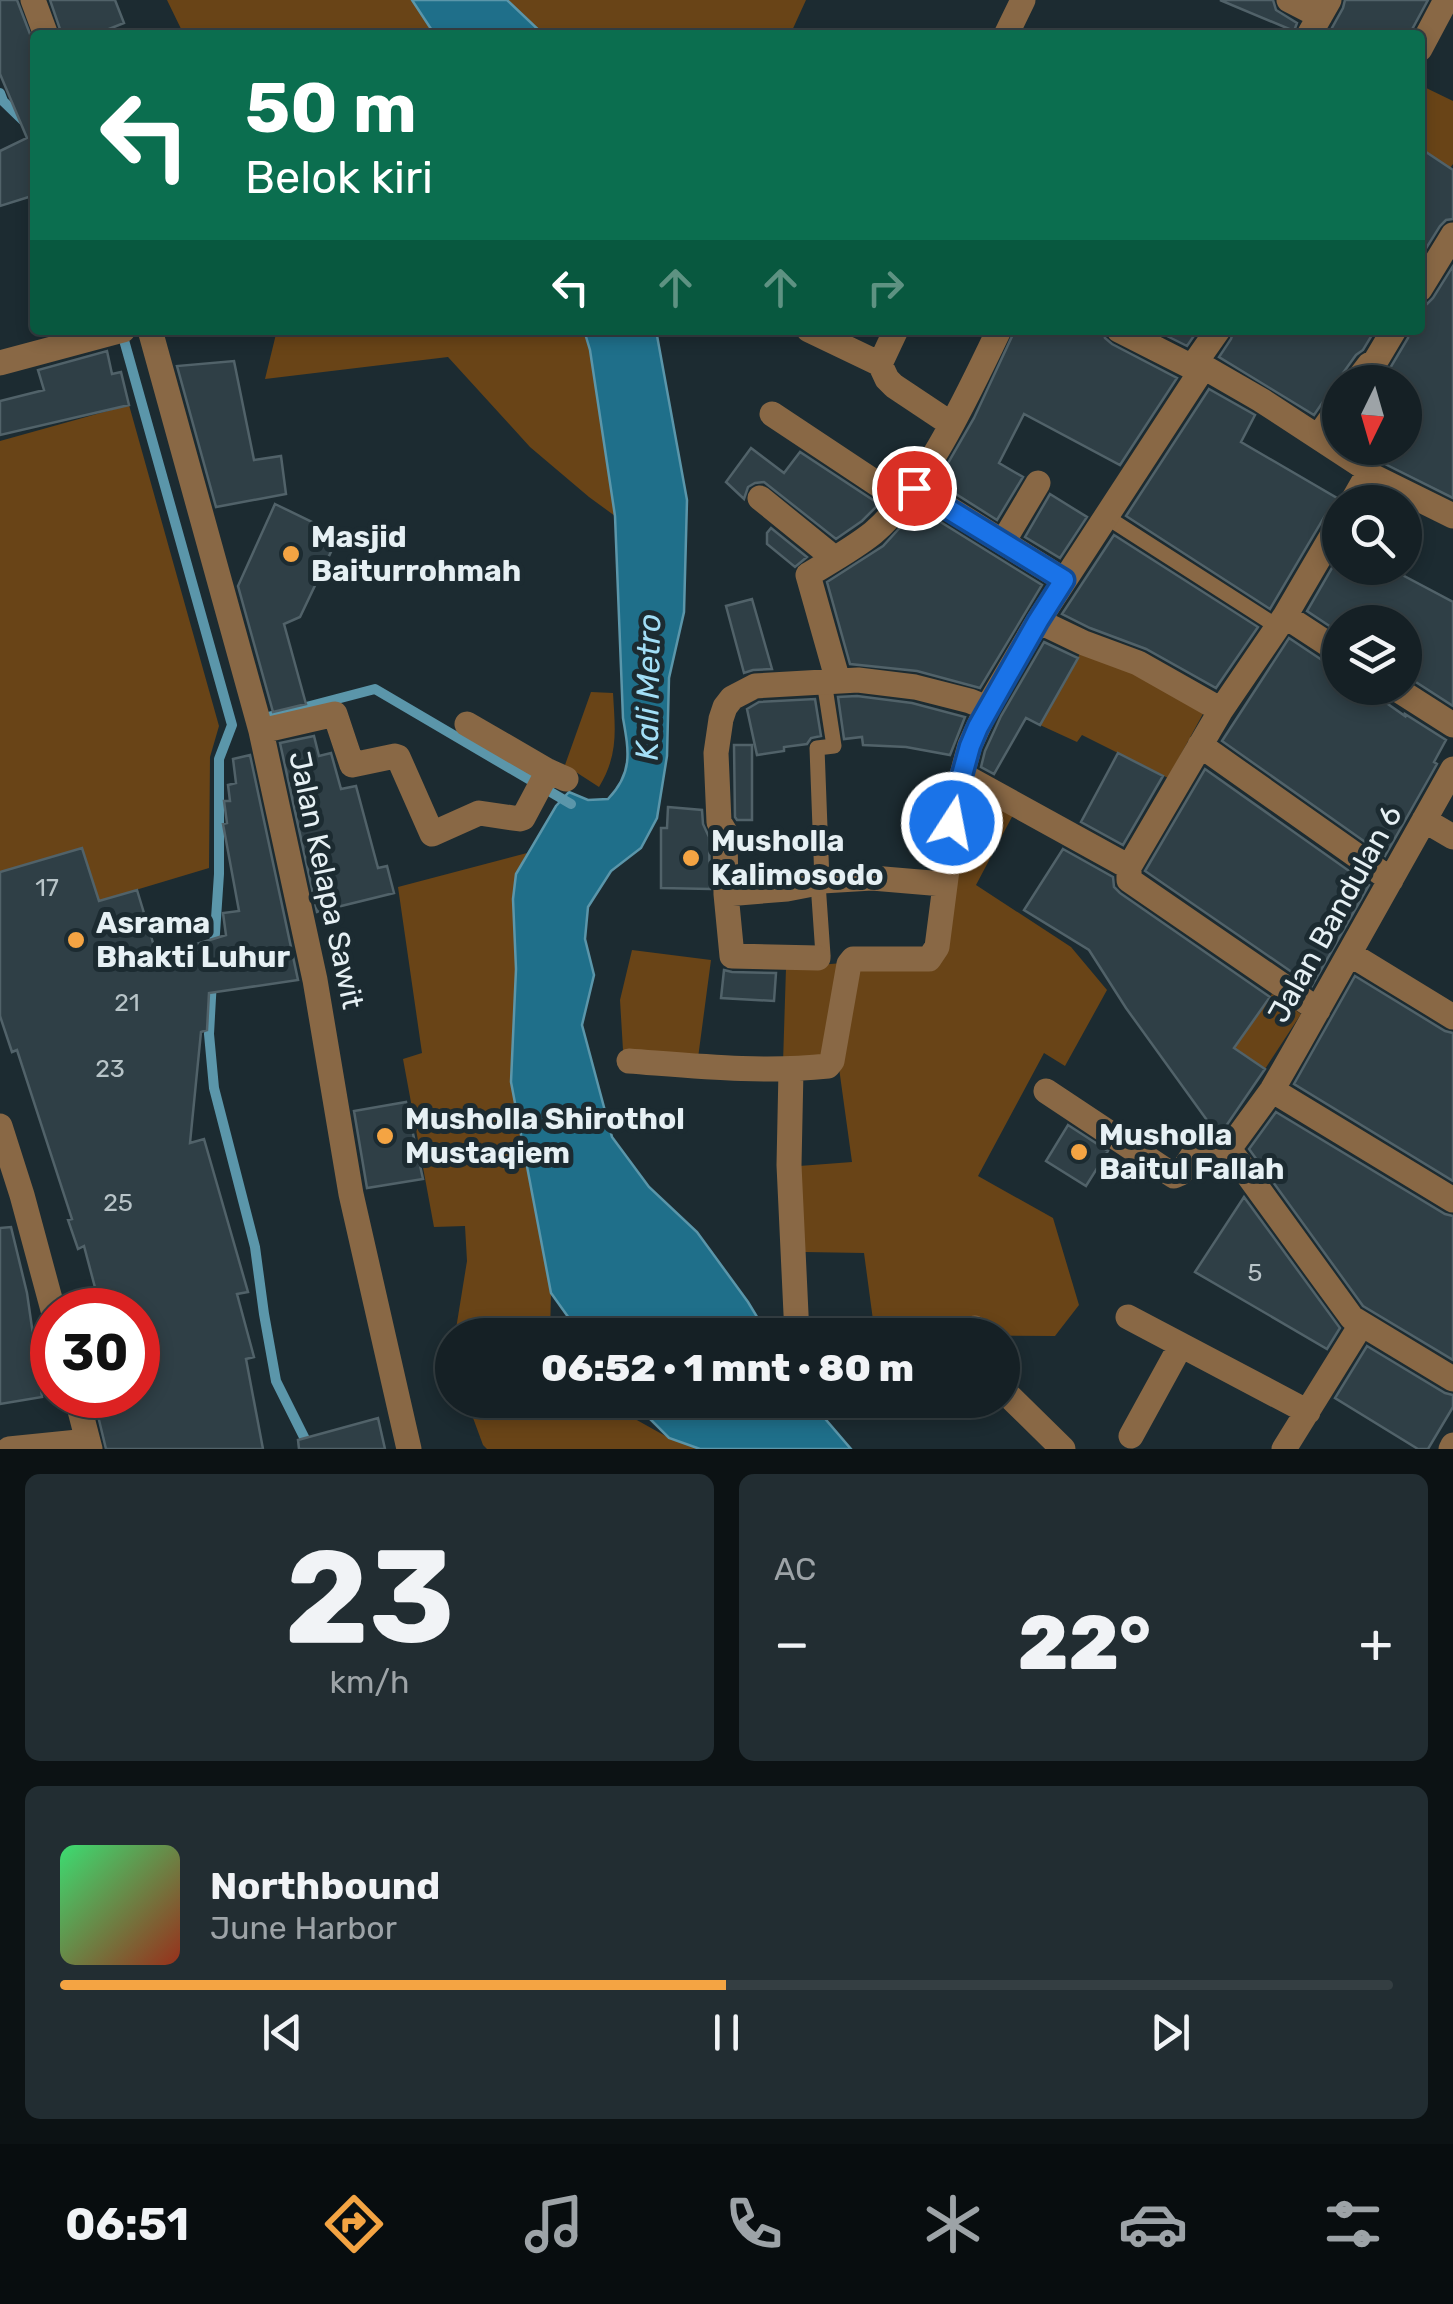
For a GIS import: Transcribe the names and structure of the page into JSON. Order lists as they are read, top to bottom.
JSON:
{
  "streets": {
    "street": ["Jalan Kelapa Sawit", "Jalan Bandulan 6"]
  },
  "water": ["Kali Metro"],
  "places": [
    "Masjid Baiturrohmah",
    "Musholla Kalimosodo",
    "Asrama Bhakti Luhur",
    "Musholla Shirothol Mustaqiem",
    "Musholla Baitul Fallah"
  ],
  "house_numbers": [
    "17",
    "21",
    "23",
    "25",
    "5"
  ],
  "north": "bottom",
  "page": {
    "turn": ["50 m", "Belok kiri"],
    "limit": "30",
    "trip": "06:52 · 1 mnt · 80 m",
    "tile": [
      ["23", "km/h"],
      "AC"
    ],
    "heat": ["−", "22°", "+"],
    "song": ["Northbound", "June Harbor"],
    "tabs": "06:51"
  }
}
